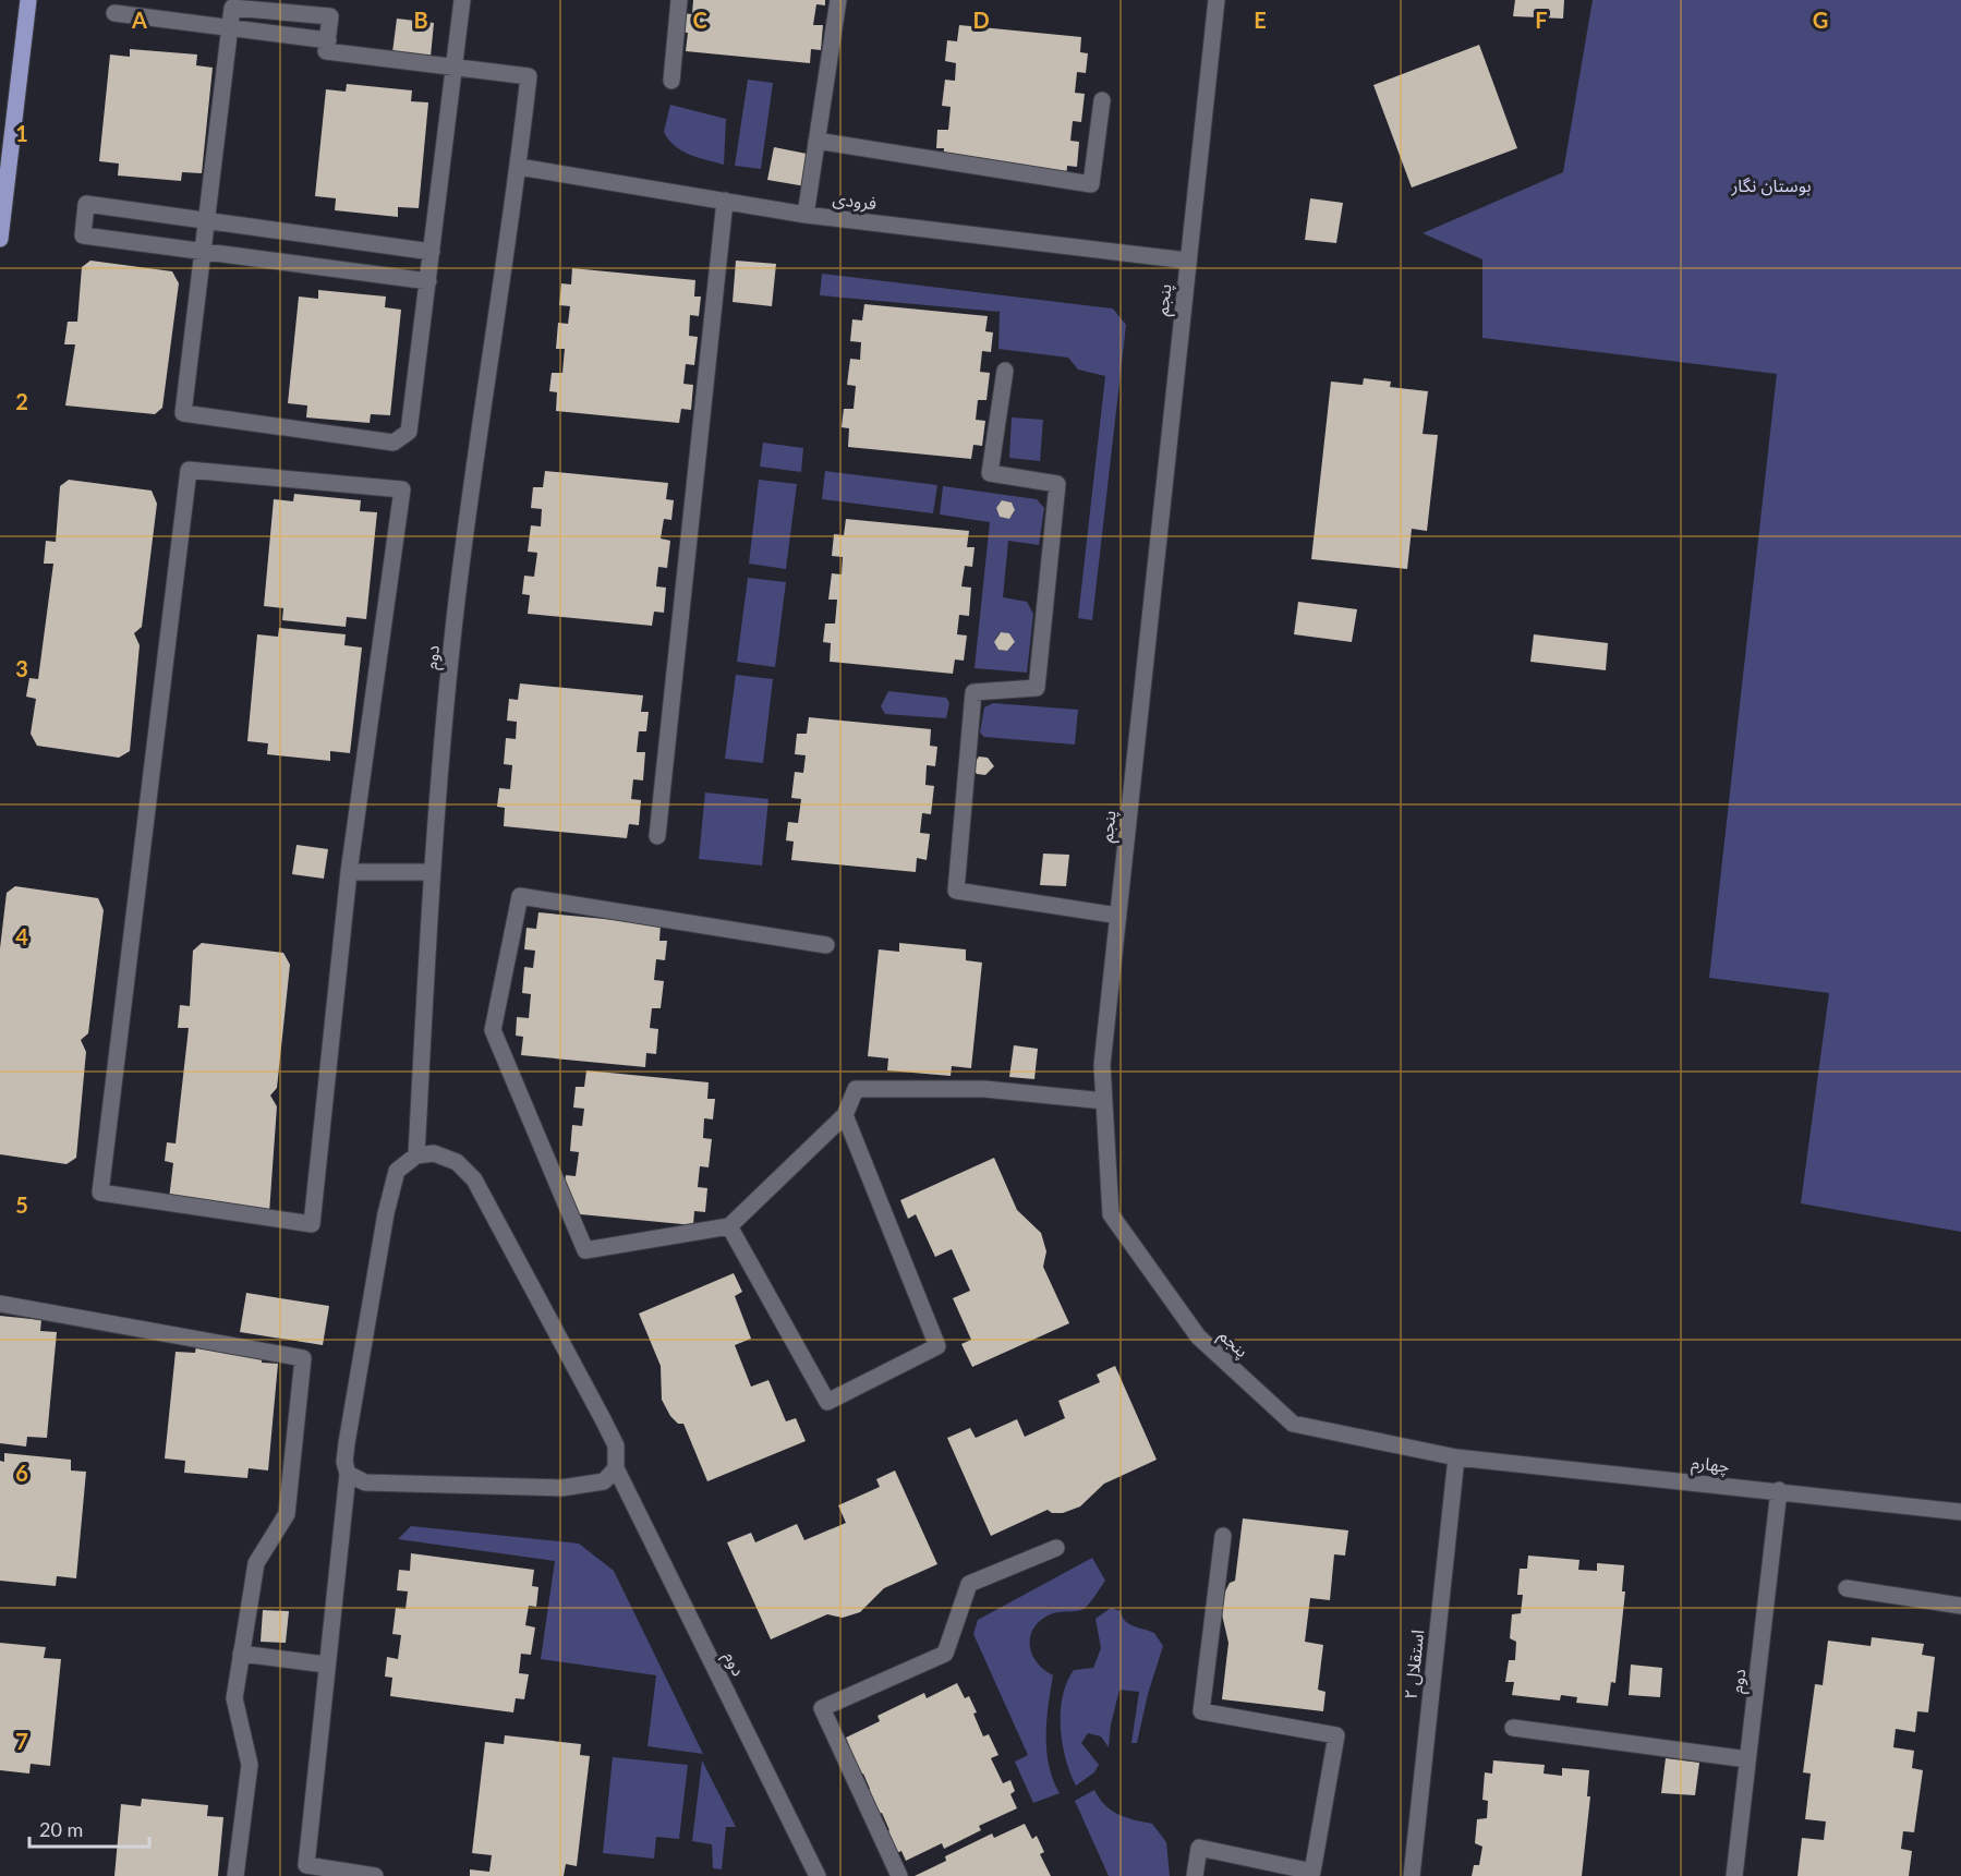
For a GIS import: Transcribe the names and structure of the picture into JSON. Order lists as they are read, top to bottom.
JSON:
{
  "streets": {
    "street": [
      "فرودی",
      "پنجم",
      "دوم",
      "چهارم",
      "استقلال ۲"
    ]
  },
  "crossings": [
    ["فرودی", "پنجم"],
    ["فرودی", "دوم"],
    ["پنجم", "چهارم"],
    ["پنجم", "استقلال ۲"],
    ["دوم", "چهارم"],
    ["چهارم", "استقلال ۲"]
  ],
  "parks": ["بوستان نگار"],
  "scale_bar": "20 m",
  "grid": {
    "columns": [
      "A",
      "B",
      "C",
      "D",
      "E",
      "F",
      "G"
    ],
    "rows": [
      "1",
      "2",
      "3",
      "4",
      "5",
      "6",
      "7"
    ]
  }
}
